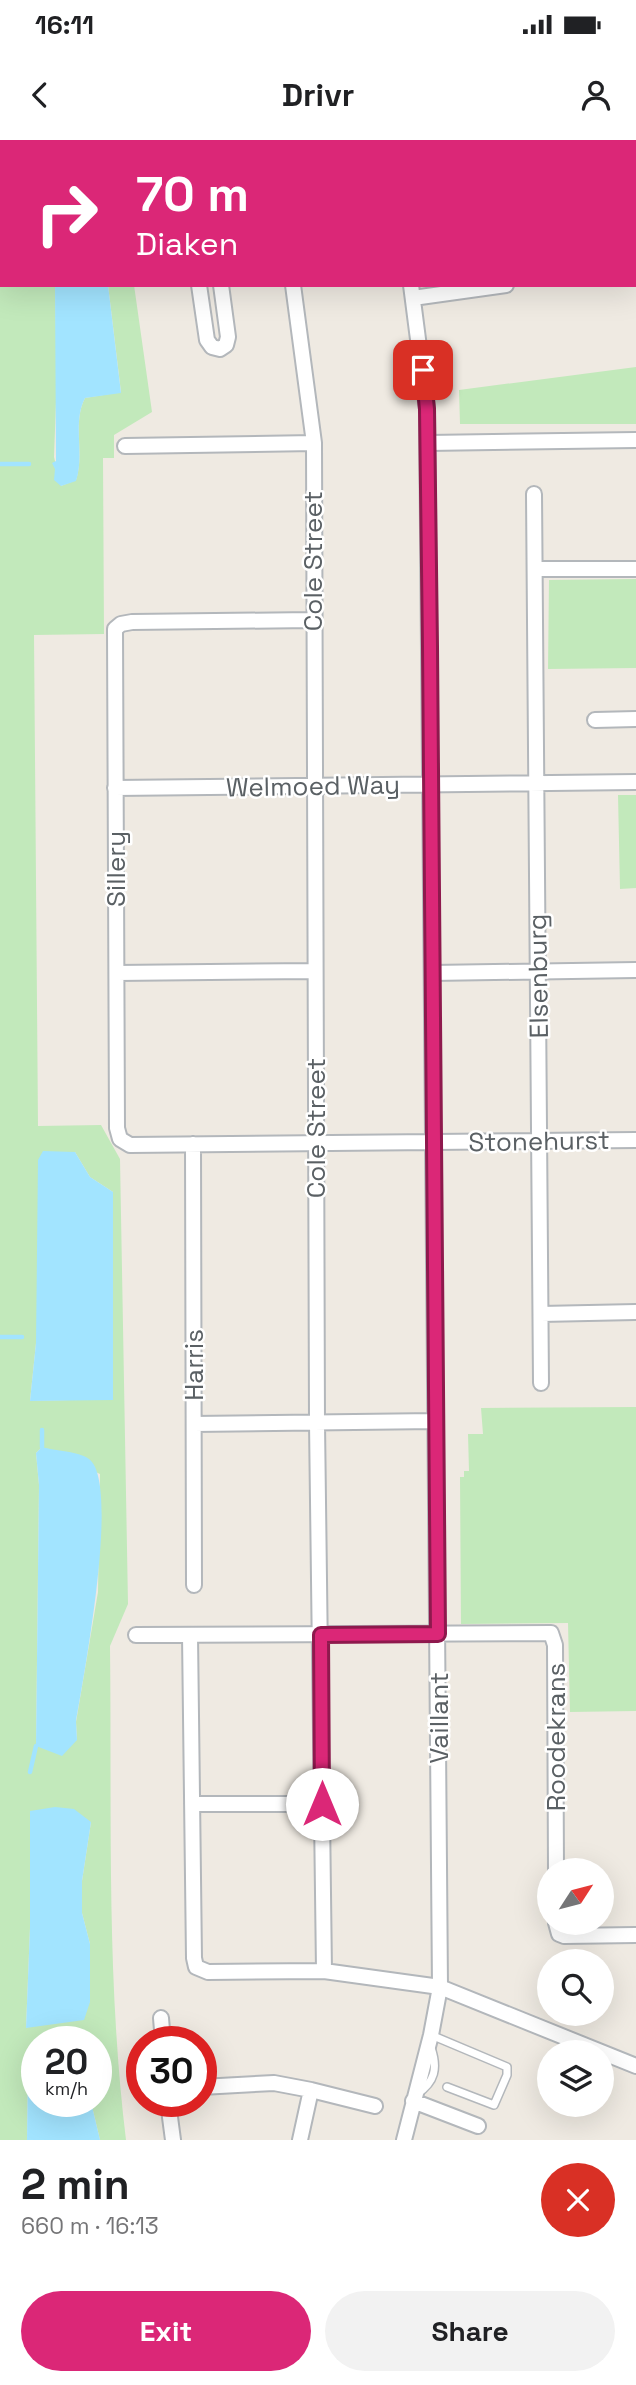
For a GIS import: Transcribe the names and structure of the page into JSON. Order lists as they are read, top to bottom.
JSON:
{
  "streets": {
    "street": [
      "Cole Street",
      "Welmoed Way",
      "Sillery",
      "Elsenburg",
      "Stonehurst",
      "Harris",
      "Vaillant",
      "Roodekrans"
    ]
  },
  "crossings": [
    ["Cole Street", "Welmoed Way"],
    ["Cole Street", "Sillery"],
    ["Cole Street", "Stonehurst"],
    ["Welmoed Way", "Sillery"],
    ["Welmoed Way", "Elsenburg"],
    ["Welmoed Way", "Vaillant"],
    ["Sillery", "Stonehurst"],
    ["Elsenburg", "Stonehurst"],
    ["Stonehurst", "Harris"],
    ["Stonehurst", "Vaillant"],
    ["Vaillant", "Roodekrans"]
  ],
  "north": "top right",
  "page": {
    "status": "16:11",
    "header": "Drivr",
    "turn": ["70 m", "Diaken"],
    "speed": "20 km/h",
    "limit": "30",
    "heading": ["2 min", "660 m · 16:13"],
    "buttons": ["Exit", "Share"]
  }
}
